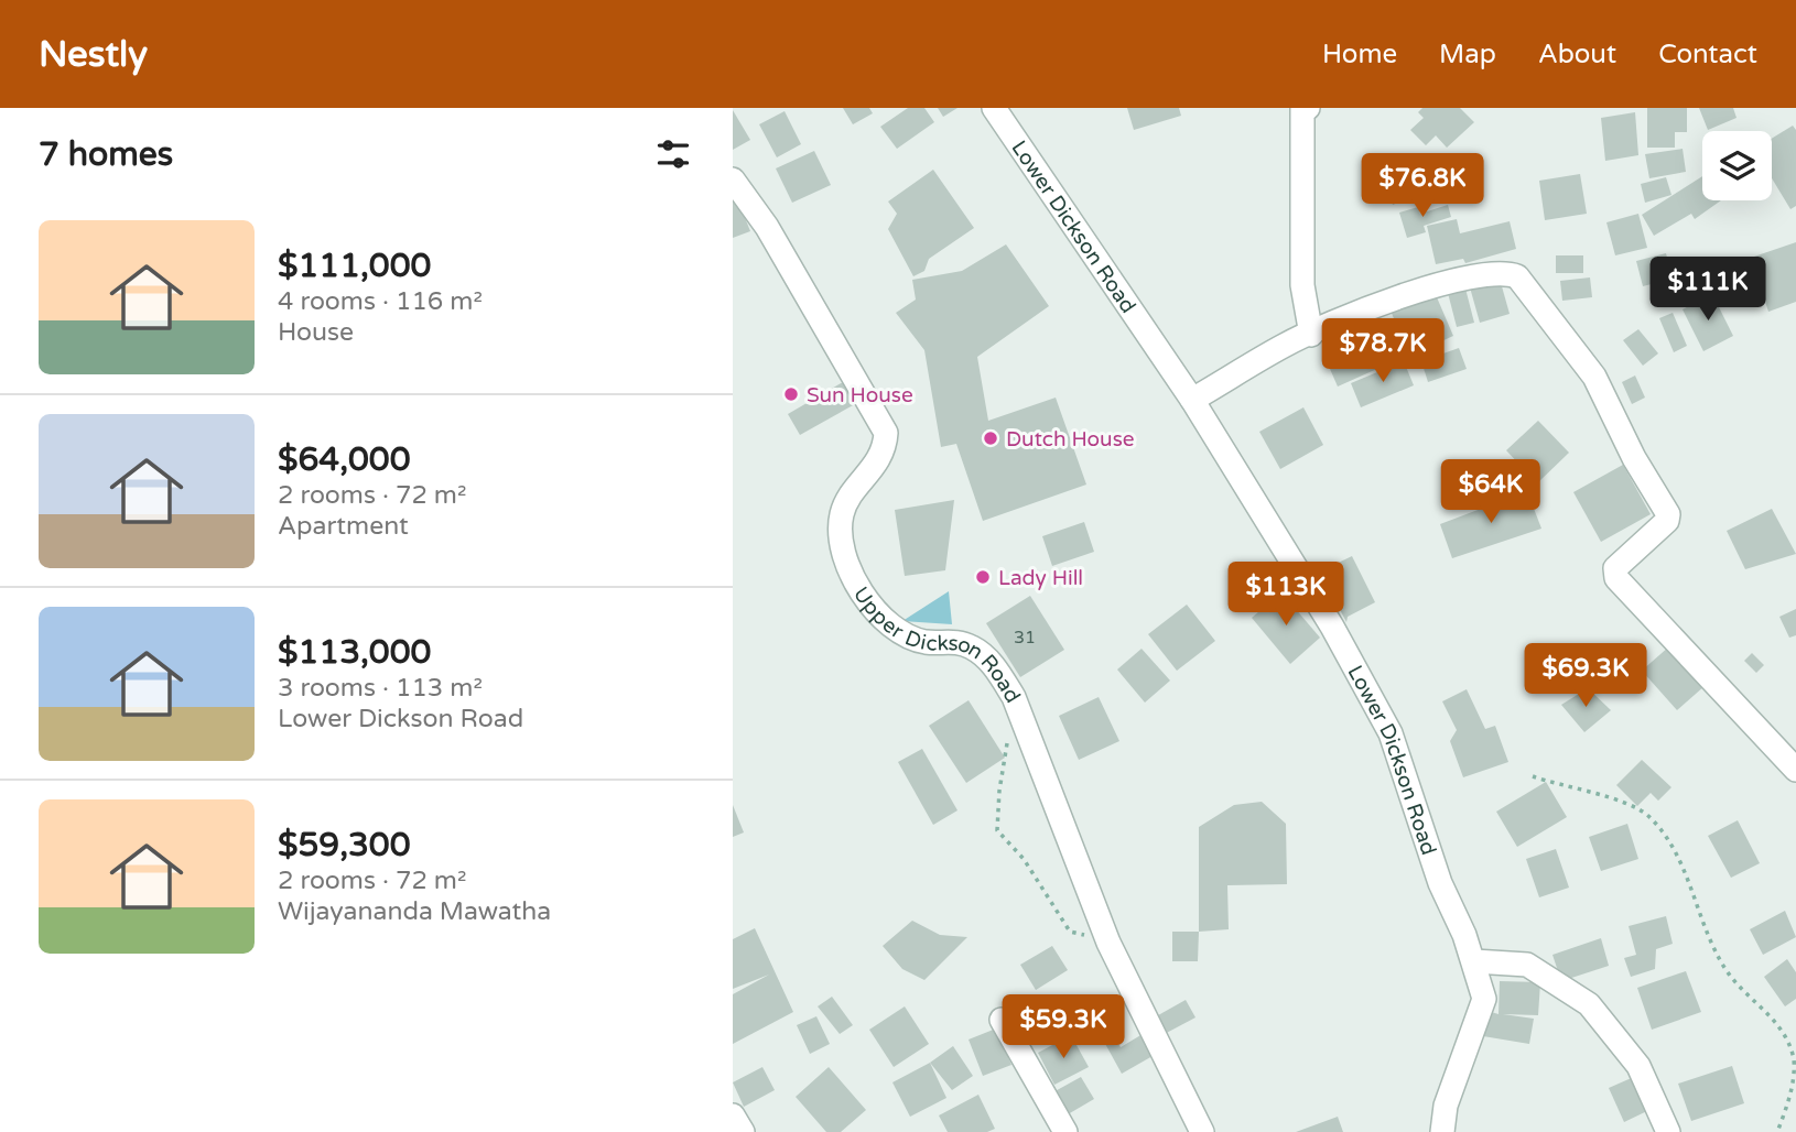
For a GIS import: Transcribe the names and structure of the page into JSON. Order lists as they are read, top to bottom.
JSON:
{
  "streets": {
    "street": ["Lower Dickson Road", "Upper Dickson Road"]
  },
  "places": ["Sun House", "Dutch House", "Lady Hill"],
  "house_numbers": ["31"],
  "page": {
    "header": "Nestly",
    "nav": [
      "Home",
      "Map",
      "About",
      "Contact"
    ],
    "heading": "7 homes",
    "price": [
      "$76.8K",
      "$111K",
      "$78.7K",
      "$64K",
      "$113K",
      "$69.3K",
      "$59.3K"
    ],
    "list": [
      {
        "name": "$111,000",
        "note": "4 rooms · 116 m² · House"
      },
      {
        "name": "$64,000",
        "note": "2 rooms · 72 m² · Apartment"
      },
      {
        "name": "$113,000",
        "note": "3 rooms · 113 m² · Lower Dickson Road"
      },
      {
        "name": "$59,300",
        "note": "2 rooms · 72 m² · Wijayananda Mawatha"
      }
    ]
  }
}
